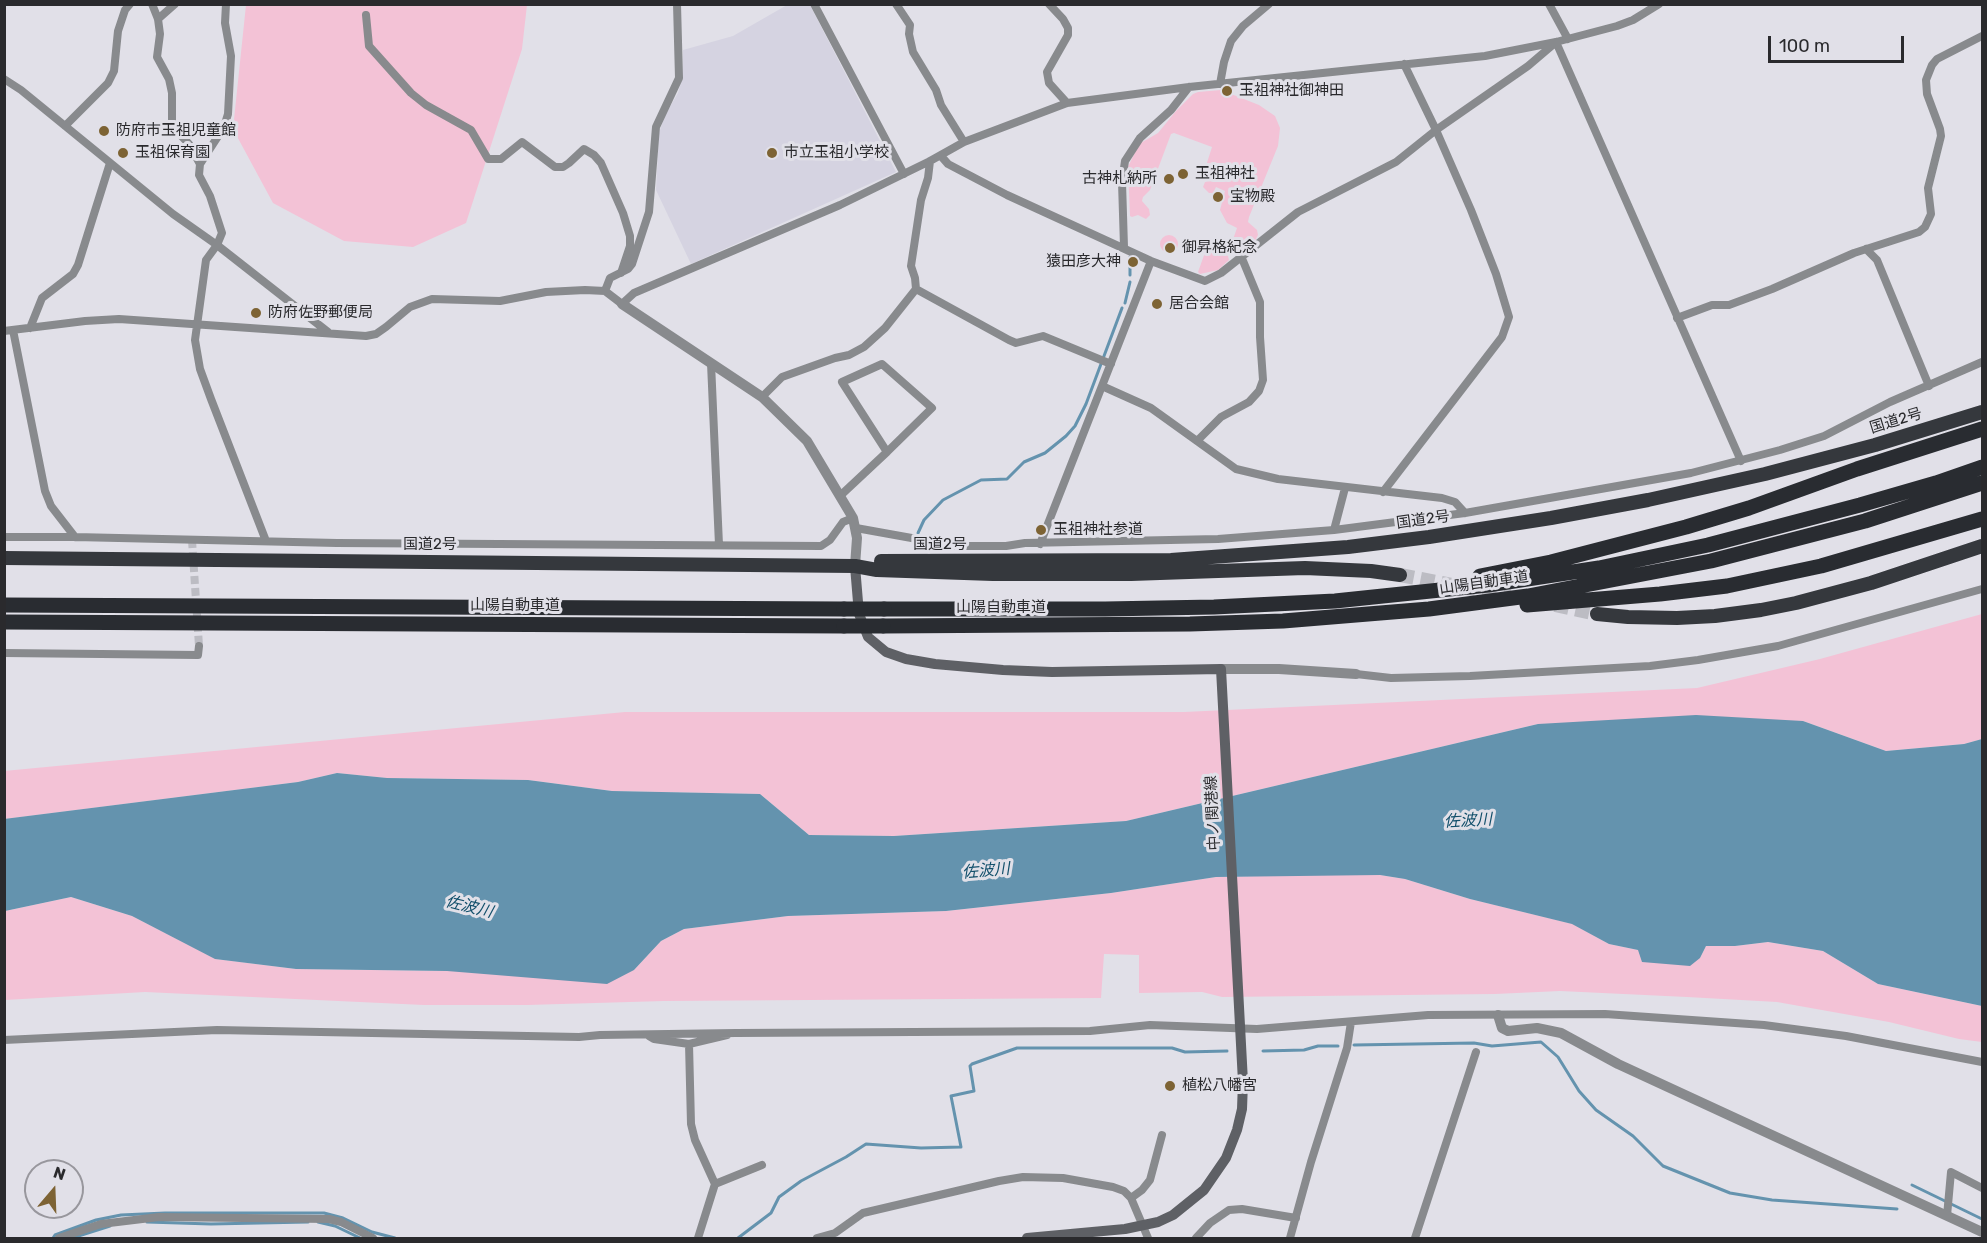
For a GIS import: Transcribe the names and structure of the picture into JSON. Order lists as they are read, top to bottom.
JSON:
{
  "streets": {
    "highway": ["国道2号", "山陽自動車道"],
    "main road": ["中ノ関港線"]
  },
  "water": ["佐波川"],
  "places": [
    "玉祖神社御神田",
    "防府市玉祖児童館",
    "玉祖保育園",
    "市立玉祖小学校",
    "玉祖神社",
    "古神札納所",
    "宝物殿",
    "御昇格紀念",
    "猿田彦大神",
    "居合会館",
    "防府佐野郵便局",
    "玉祖神社参道",
    "植松八幡宮"
  ],
  "scale_bar": "100 m",
  "north": "top"
}
